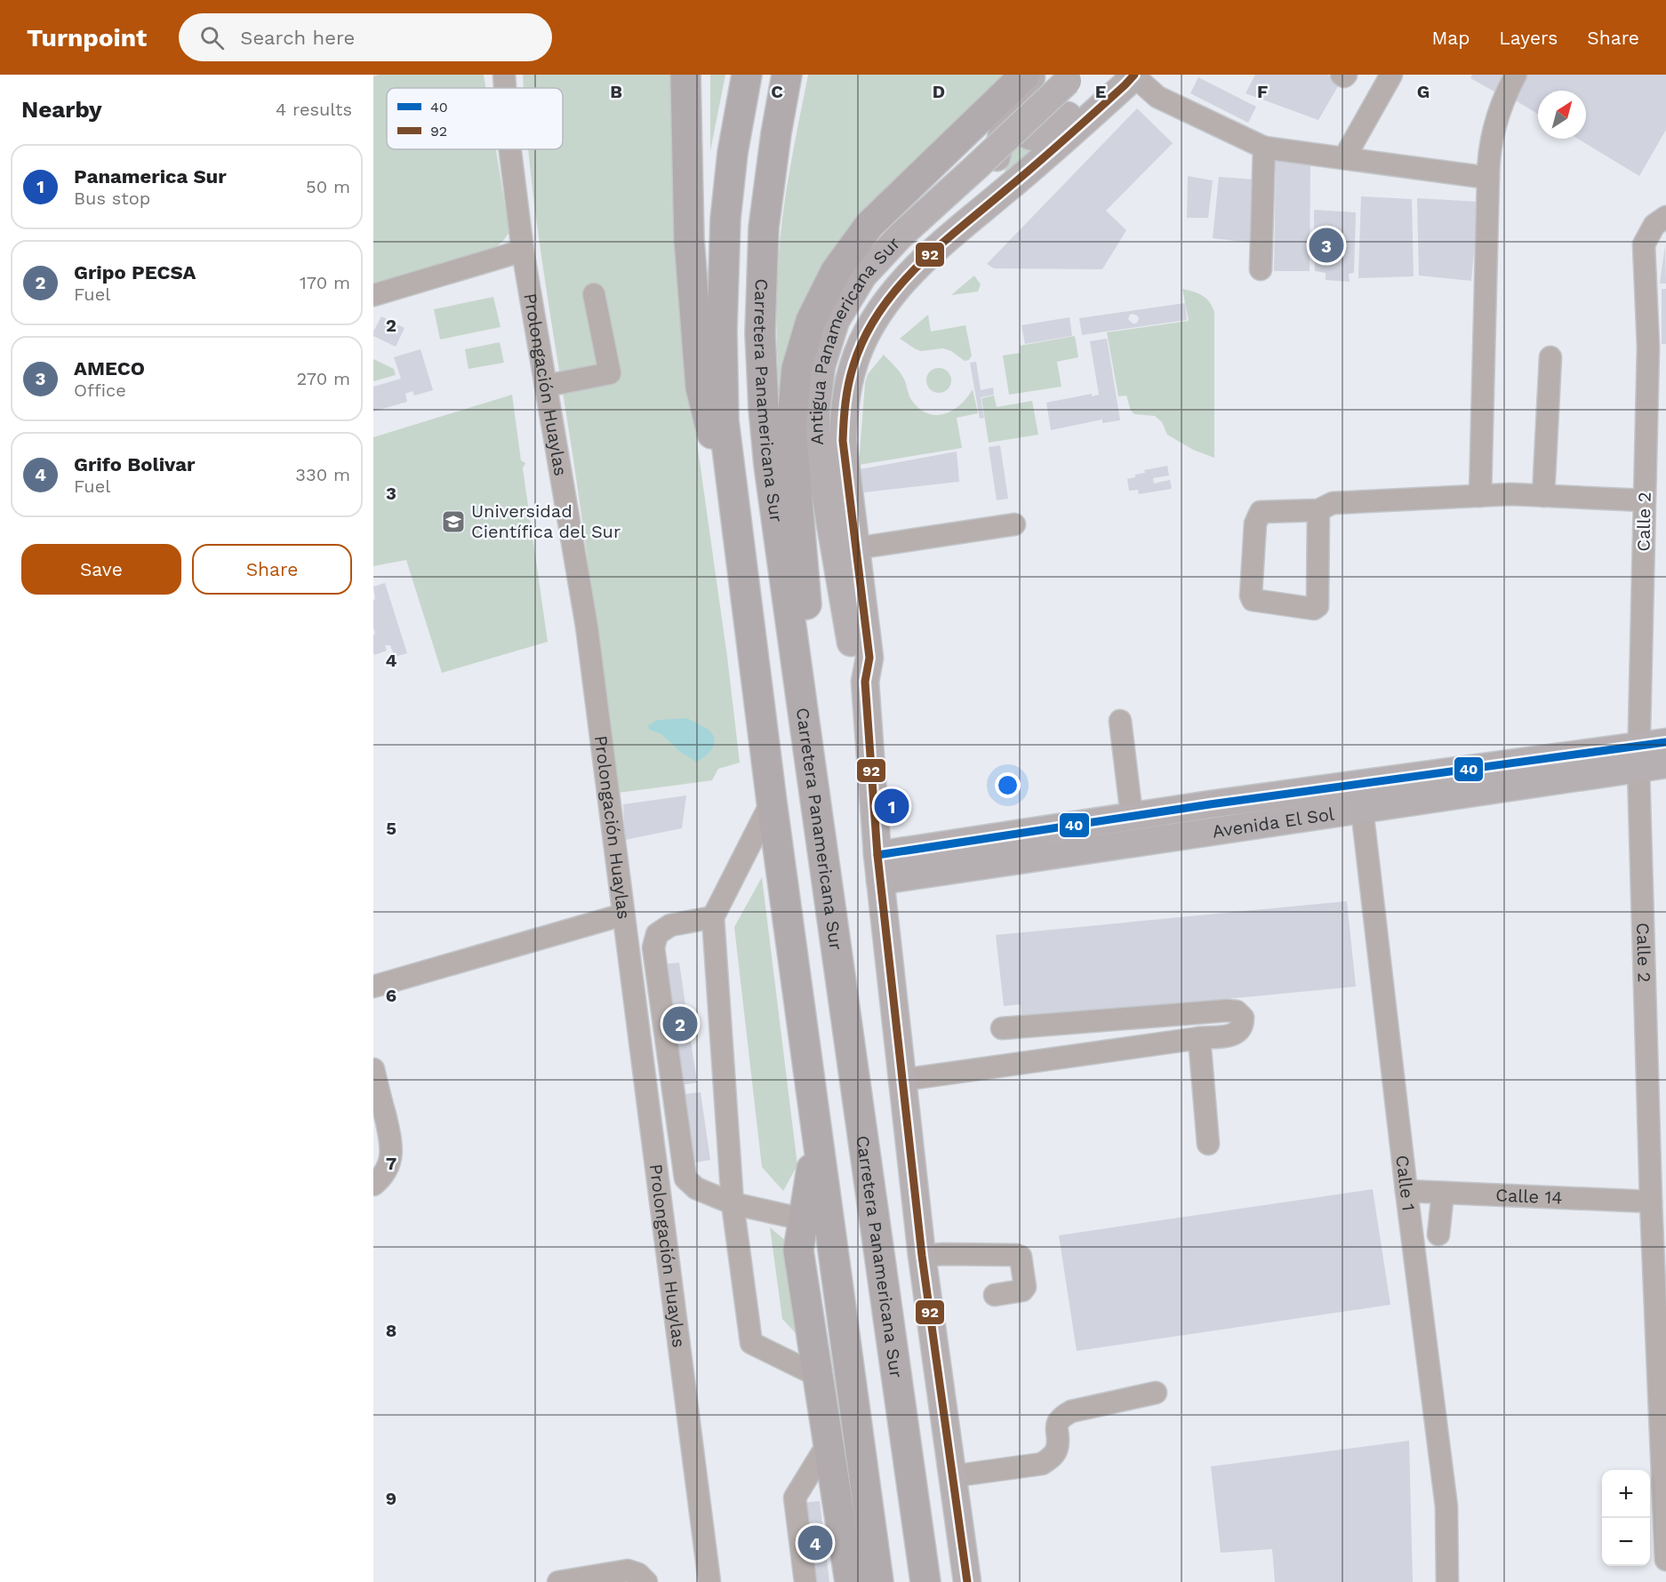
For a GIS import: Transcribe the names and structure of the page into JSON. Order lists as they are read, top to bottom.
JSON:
{
  "streets": {
    "highway": ["Carretera Panamericana Sur"],
    "main road": ["Antigua Panamericana Sur", "Avenida El Sol"],
    "street": [
      "Prolongación Huaylas",
      "Calle 2",
      "Calle 1",
      "Calle 14"
    ]
  },
  "crossings": [
    ["Antigua Panamericana Sur", "Avenida El Sol"],
    ["Calle 2", "Avenida El Sol"],
    ["Calle 2", "Calle 14"],
    ["Avenida El Sol", "Calle 1"],
    ["Calle 1", "Calle 14"]
  ],
  "places": {
    "school or university": ["Universidad Científica del Sur"]
  },
  "lines": ["transit line 92", "transit line 40"],
  "legend": ["40", "92"],
  "north": "top right",
  "page": {
    "header": "Turnpoint",
    "search": "Search here",
    "nav": ["Map", "Layers", "Share"],
    "heading": ["Nearby", "4 results"],
    "list": [
      {
        "mark": "1",
        "name": "Panamerica Sur",
        "note": "Bus stop",
        "value": "50 m"
      },
      {
        "mark": "2",
        "name": "Gripo PECSA",
        "note": "Fuel",
        "value": "170 m"
      },
      {
        "mark": "3",
        "name": "AMECO",
        "note": "Office",
        "value": "270 m"
      },
      {
        "mark": "4",
        "name": "Grifo Bolivar",
        "note": "Fuel",
        "value": "330 m"
      }
    ],
    "pins": [
      "3",
      "1",
      "2",
      "4"
    ],
    "buttons": ["Save", "Share"],
    "map_buttons": ["+", "−"]
  },
  "grid": {
    "columns": [
      "B",
      "C",
      "D",
      "E",
      "F",
      "G"
    ],
    "rows": [
      "2",
      "3",
      "4",
      "5",
      "6",
      "7",
      "8",
      "9"
    ]
  }
}
